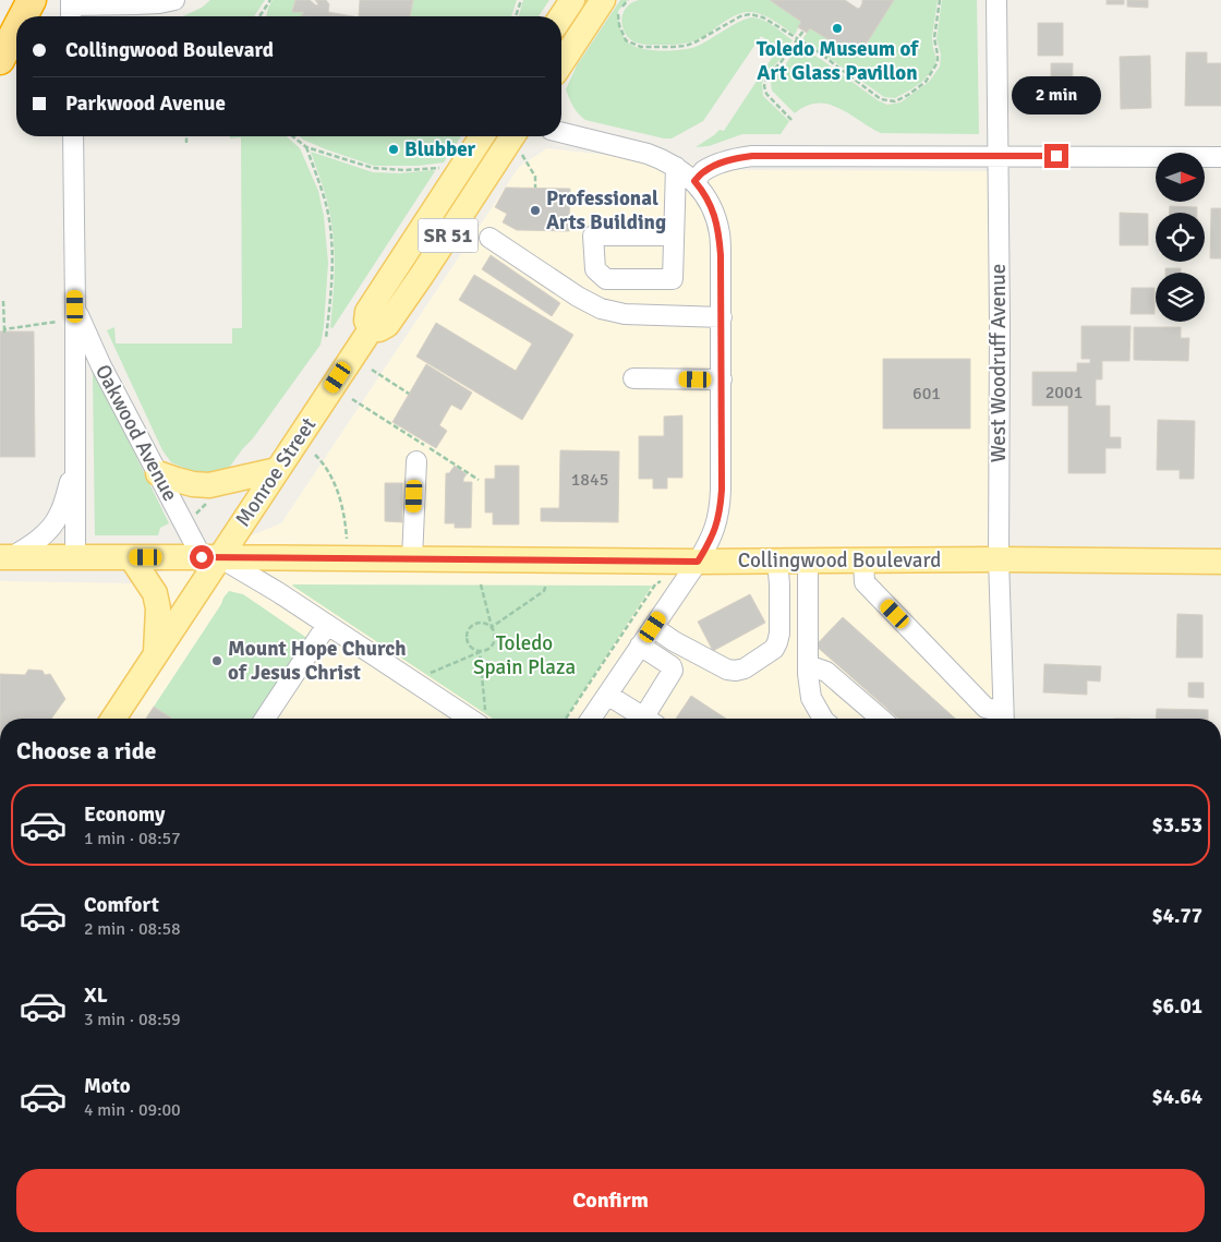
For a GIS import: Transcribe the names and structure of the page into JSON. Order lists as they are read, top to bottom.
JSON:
{
  "streets": {
    "main road": ["SR 51", "Monroe Street", "Collingwood Boulevard"],
    "street": ["West Woodruff Avenue", "Oakwood Avenue"]
  },
  "crossings": [
    ["SR 51", "Monroe Street"],
    ["West Woodruff Avenue", "Collingwood Boulevard"],
    ["Oakwood Avenue", "Monroe Street"],
    ["Oakwood Avenue", "Collingwood Boulevard"],
    ["Monroe Street", "Collingwood Boulevard"]
  ],
  "parks": ["Toledo Spain Plaza"],
  "places": [
    "Toledo Museum of Art Glass Pavillon",
    "Blubber",
    "Professional Arts Building",
    "Mount Hope Church of Jesus Christ"
  ],
  "house_numbers": ["2001", "601", "1845"],
  "north": "right",
  "page": {
    "banner": ["Collingwood Boulevard", "Parkwood Avenue"],
    "bubble": "2 min",
    "heading": "Choose a ride",
    "list": [
      {
        "name": "Economy",
        "note": "1 min · 08:57",
        "value": "$3.53"
      },
      {
        "name": "Comfort",
        "note": "2 min · 08:58",
        "value": "$4.77"
      },
      {
        "name": "XL",
        "note": "3 min · 08:59",
        "value": "$6.01"
      },
      {
        "name": "Moto",
        "note": "4 min · 09:00",
        "value": "$4.64"
      }
    ],
    "buttons": "Confirm"
  }
}
